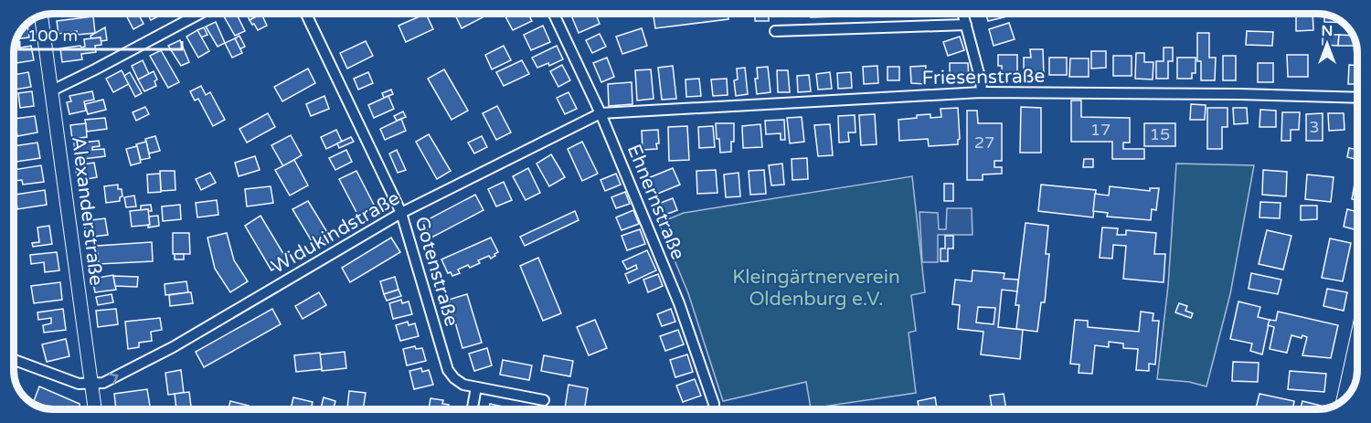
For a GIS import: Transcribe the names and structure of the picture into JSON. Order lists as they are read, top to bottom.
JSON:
{
  "streets": {
    "street": [
      "Friesenstraße",
      "Ehnernstraße",
      "Alexanderstraße",
      "Widukindstraße",
      "Gotenstraße"
    ]
  },
  "crossings": [
    ["Friesenstraße", "Ehnernstraße"],
    ["Friesenstraße", "Widukindstraße"],
    ["Ehnernstraße", "Widukindstraße"],
    ["Alexanderstraße", "Widukindstraße"],
    ["Widukindstraße", "Gotenstraße"]
  ],
  "one_way": ["Widukindstraße"],
  "parks": ["Kleingärtnerverein Oldenburg e.V."],
  "house_numbers": [
    "3",
    "17",
    "15",
    "27"
  ],
  "scale_bar": "100 m",
  "north": "top"
}
